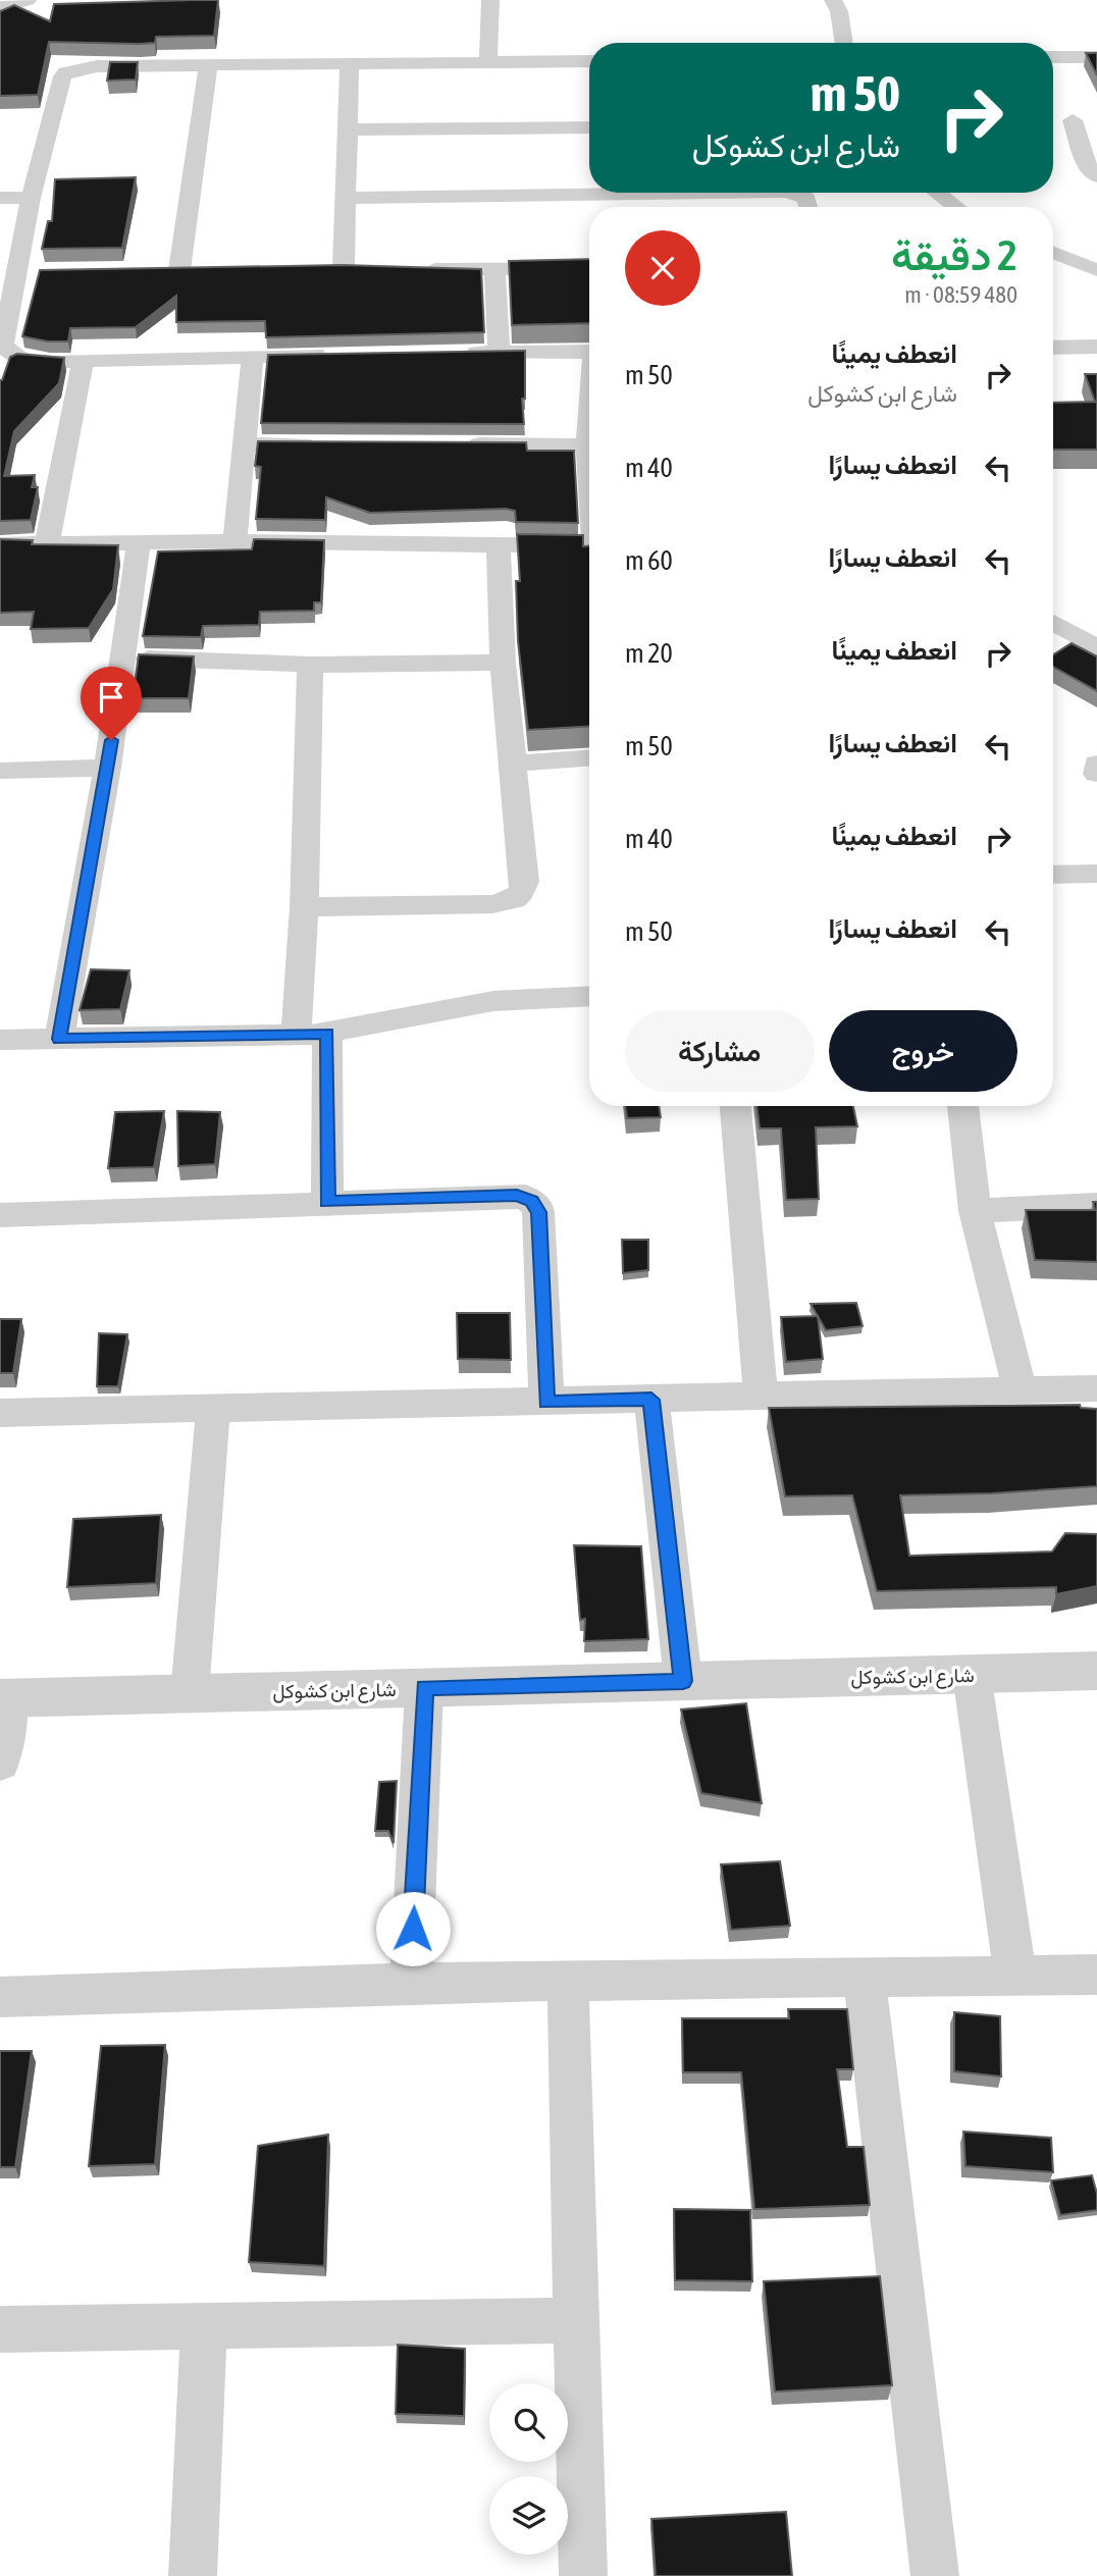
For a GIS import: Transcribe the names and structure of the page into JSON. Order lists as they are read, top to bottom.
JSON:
{
  "streets": {
    "street": ["شارع ابن كشوكل"]
  },
  "page": {
    "turn": ["50 m", "شارع ابن كشوكل"],
    "heading": ["2 دقيقة", "480 m · 08:59"],
    "list": [
      {
        "name": "انعطف يمينًا",
        "note": "شارع ابن كشوكل",
        "value": "50 m"
      },
      {
        "name": "انعطف يسارًا",
        "value": "40 m"
      },
      {
        "name": "انعطف يسارًا",
        "value": "60 m"
      },
      {
        "name": "انعطف يمينًا",
        "value": "20 m"
      },
      {
        "name": "انعطف يسارًا",
        "value": "50 m"
      },
      {
        "name": "انعطف يمينًا",
        "value": "40 m"
      },
      {
        "name": "انعطف يسارًا",
        "value": "50 m"
      }
    ],
    "buttons": ["خروج", "مشاركة"]
  }
}
